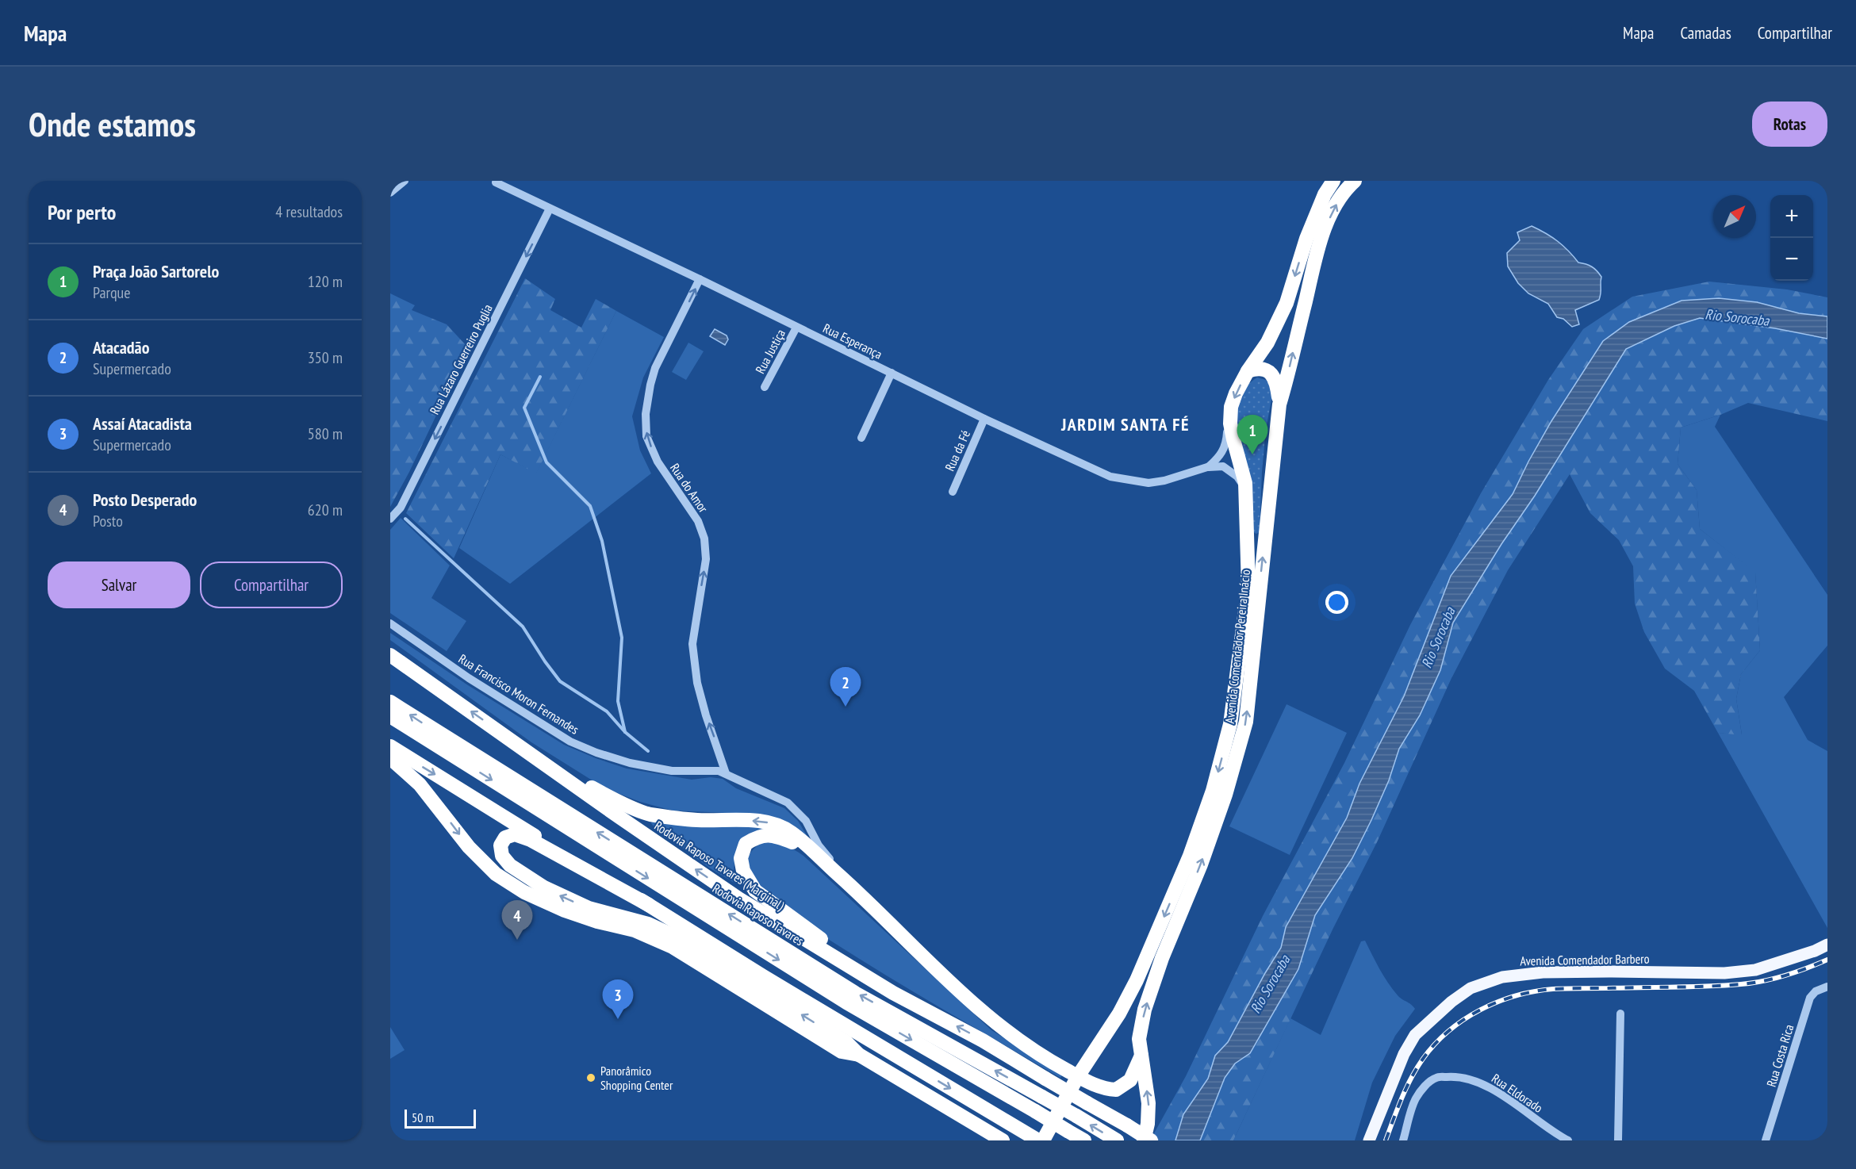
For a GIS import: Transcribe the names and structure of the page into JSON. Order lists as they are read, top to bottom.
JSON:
{
  "streets": {
    "highway": ["Avenida Comendador Pereira Inácio", "Rodovia Raposo Tavares (Marginal)", "Rodovia Raposo Tavares"],
    "main road": ["Avenida Comendador Barbero"],
    "street": [
      "Rua Esperança",
      "Rua Justiça",
      "Rua Lázaro Guerreiro Puglia",
      "Rua da Fé",
      "Rua do Amor",
      "Rua Francisco Moron Fernandes",
      "Rua Costa Rica",
      "Rua Eldorado"
    ]
  },
  "crossings": [
    ["Rua Esperança", "Rua Justiça"],
    ["Rua Esperança", "Rua Lázaro Guerreiro Puglia"],
    ["Rua Esperança", "Rua da Fé"],
    ["Rua Esperança", "Rua do Amor"],
    ["Rua Esperança", "Avenida Comendador Pereira Inácio"],
    ["Rua do Amor", "Rua Francisco Moron Fernandes"]
  ],
  "one_way": ["Rua Lázaro Guerreiro Puglia", "Rua do Amor"],
  "districts": ["JARDIM SANTA FÉ"],
  "water": ["Rio Sorocaba"],
  "places": ["Panorâmico Shopping Center"],
  "scale_bar": "50 m",
  "north": "top right",
  "page": {
    "header": "Mapa",
    "nav": ["Mapa", "Camadas", "Compartilhar"],
    "buttons": [
      "Rotas",
      ["Salvar", "Compartilhar"]
    ],
    "title": "Onde estamos",
    "heading": ["Por perto", "4 resultados"],
    "map_buttons": ["+", "−"],
    "list": [
      {
        "mark": "1",
        "name": "Praça João Sartorelo",
        "note": "Parque",
        "value": "120 m"
      },
      {
        "mark": "2",
        "name": "Atacadão",
        "note": "Supermercado",
        "value": "350 m"
      },
      {
        "mark": "3",
        "name": "Assaí Atacadista",
        "note": "Supermercado",
        "value": "580 m"
      },
      {
        "mark": "4",
        "name": "Posto Desperado",
        "note": "Posto",
        "value": "620 m"
      }
    ],
    "pins": [
      "1",
      "2",
      "4",
      "3"
    ],
    "scale": "50 m"
  }
}
